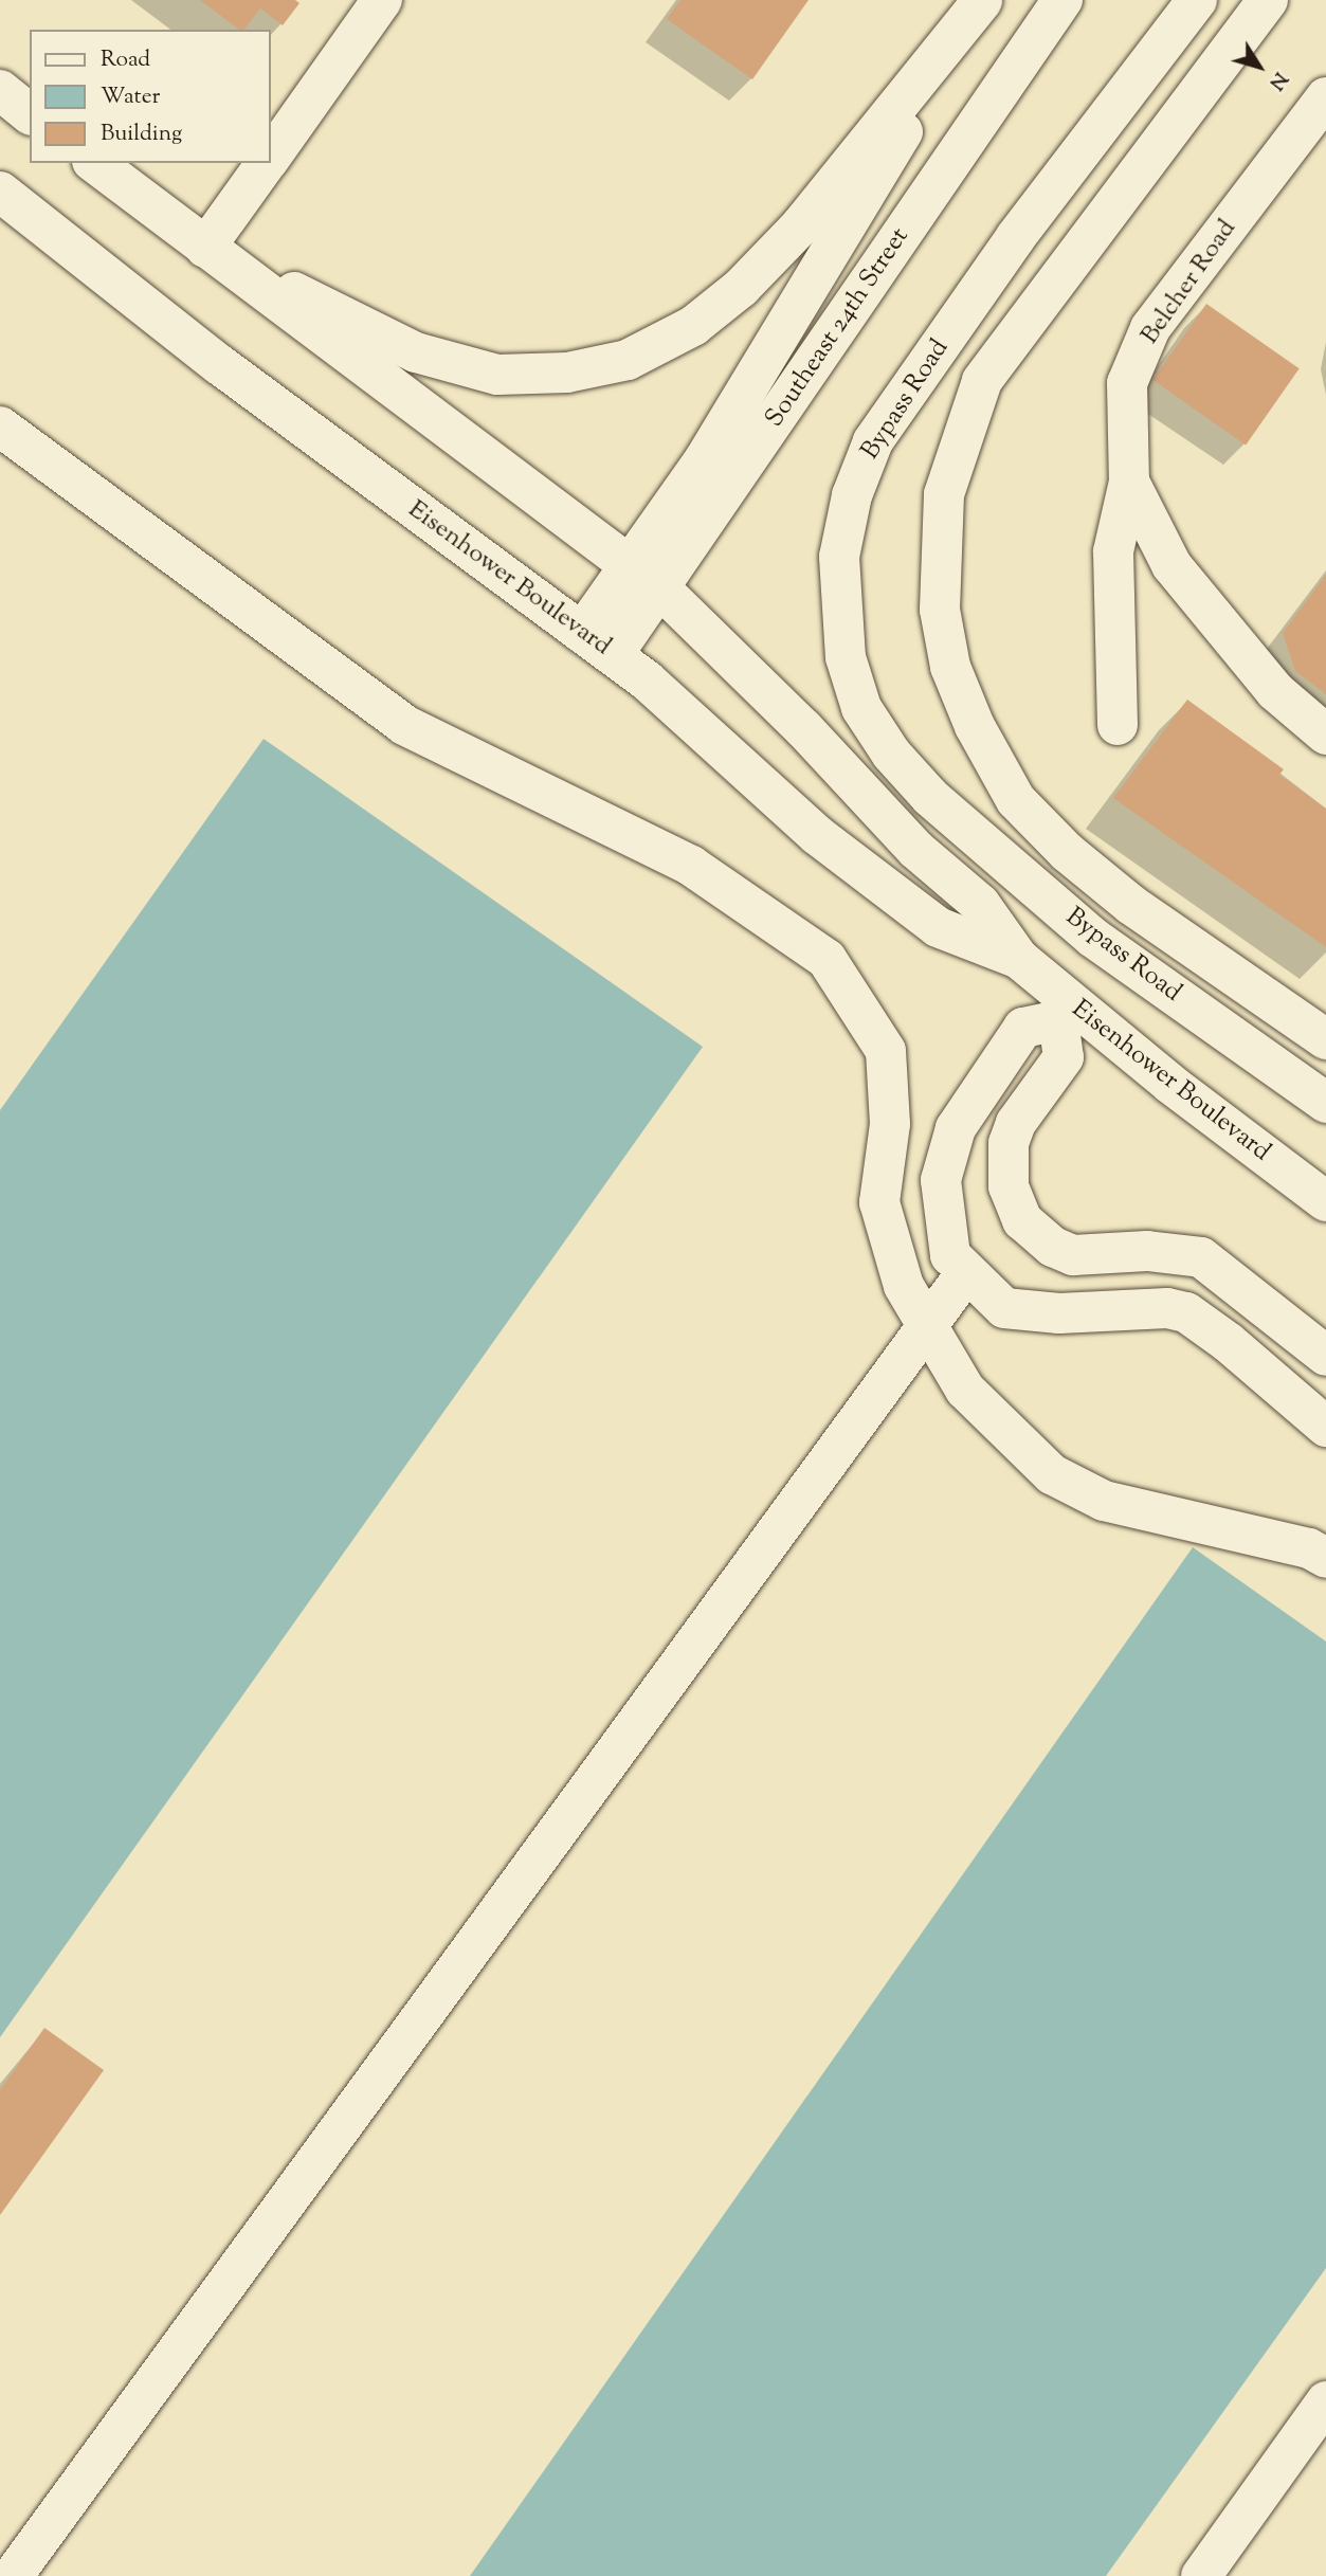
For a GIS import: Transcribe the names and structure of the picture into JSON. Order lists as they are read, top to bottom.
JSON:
{
  "streets": {
    "street": [
      "Belcher Road",
      "Southeast 24th Street",
      "Bypass Road",
      "Eisenhower Boulevard"
    ]
  },
  "crossings": [
    ["Southeast 24th Street", "Eisenhower Boulevard"]
  ],
  "legend": ["Road", "Water", "Building"],
  "north": "bottom right"
}
